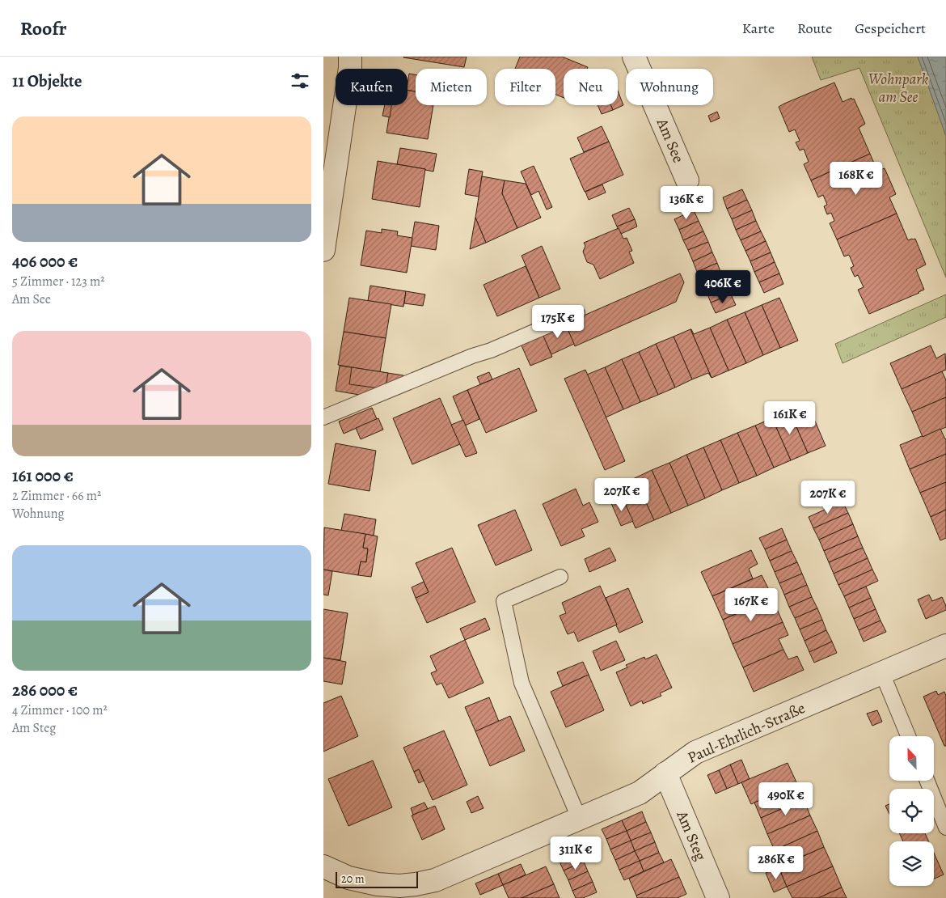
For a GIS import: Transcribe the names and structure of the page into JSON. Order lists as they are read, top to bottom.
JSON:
{
  "streets": {
    "street": ["Am See", "Paul-Ehrlich-Straße", "Am Steg"]
  },
  "crossings": [
    ["Paul-Ehrlich-Straße", "Am Steg"]
  ],
  "parks": ["Wohnpark am See"],
  "scale_bar": "20 m",
  "north": "top",
  "page": {
    "header": "Roofr",
    "nav": ["Karte", "Route", "Gespeichert"],
    "heading": "11 Objekte",
    "chip": [
      "Kaufen",
      "Mieten",
      "Filter",
      "Neu",
      "Wohnung"
    ],
    "list": [
      {
        "name": "406 000 €",
        "note": "5 Zimmer · 123 m² · Am See"
      },
      {
        "name": "161 000 €",
        "note": "2 Zimmer · 66 m² · Wohnung"
      },
      {
        "name": "286 000 €",
        "note": "4 Zimmer · 100 m² · Am Steg"
      }
    ],
    "price": [
      "168K €",
      "136K €",
      "406K €",
      "175K €",
      "161K €",
      "207K €",
      "207K €",
      "167K €",
      "490K €",
      "311K €",
      "286K €"
    ],
    "scale": "20 m"
  }
}
